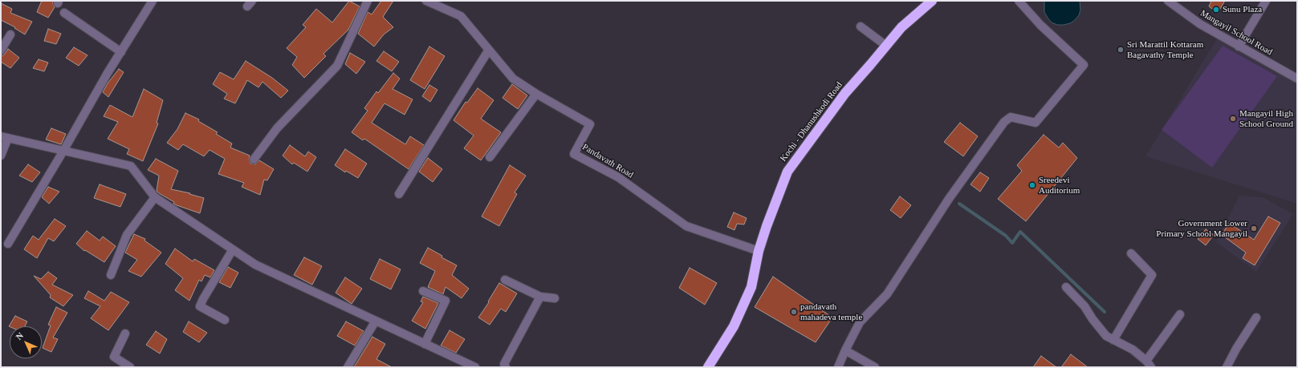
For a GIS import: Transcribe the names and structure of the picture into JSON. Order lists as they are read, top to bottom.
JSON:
{
  "streets": {
    "highway": ["Kochi - Dhanushkodi Road"],
    "street": ["Mangayil School Road", "Pandavath Road"]
  },
  "crossings": [
    ["Kochi - Dhanushkodi Road", "Pandavath Road"]
  ],
  "places": [
    "Sunu Plaza",
    "Sri Marattil Kottaram Bagavathy Temple",
    "Mangayil High School Ground",
    "Sreedevi Auditorium",
    "Government Lower Primary School Mangayil",
    "pandavath mahadeva temple"
  ],
  "north": "top left"
}
